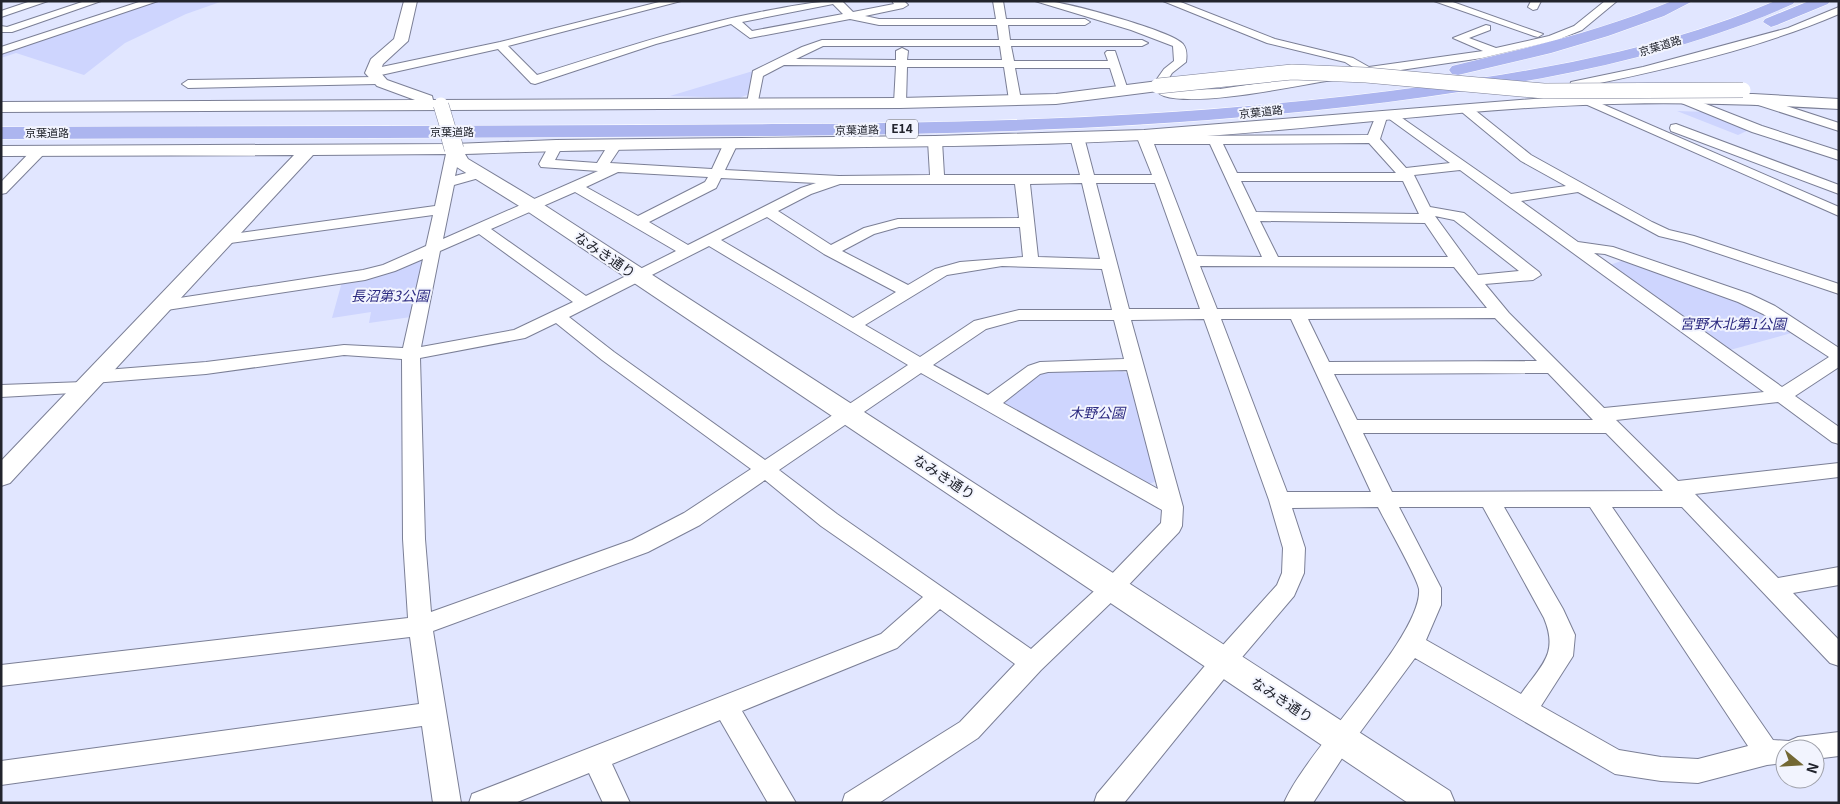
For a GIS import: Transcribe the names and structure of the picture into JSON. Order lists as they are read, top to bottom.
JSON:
{
  "streets": {
    "highway": ["京葉道路", "E14"],
    "street": ["なみき通り"]
  },
  "parks": ["長沼第3公園", "宮野木北第1公園", "木野公園"],
  "north": "right"
}
